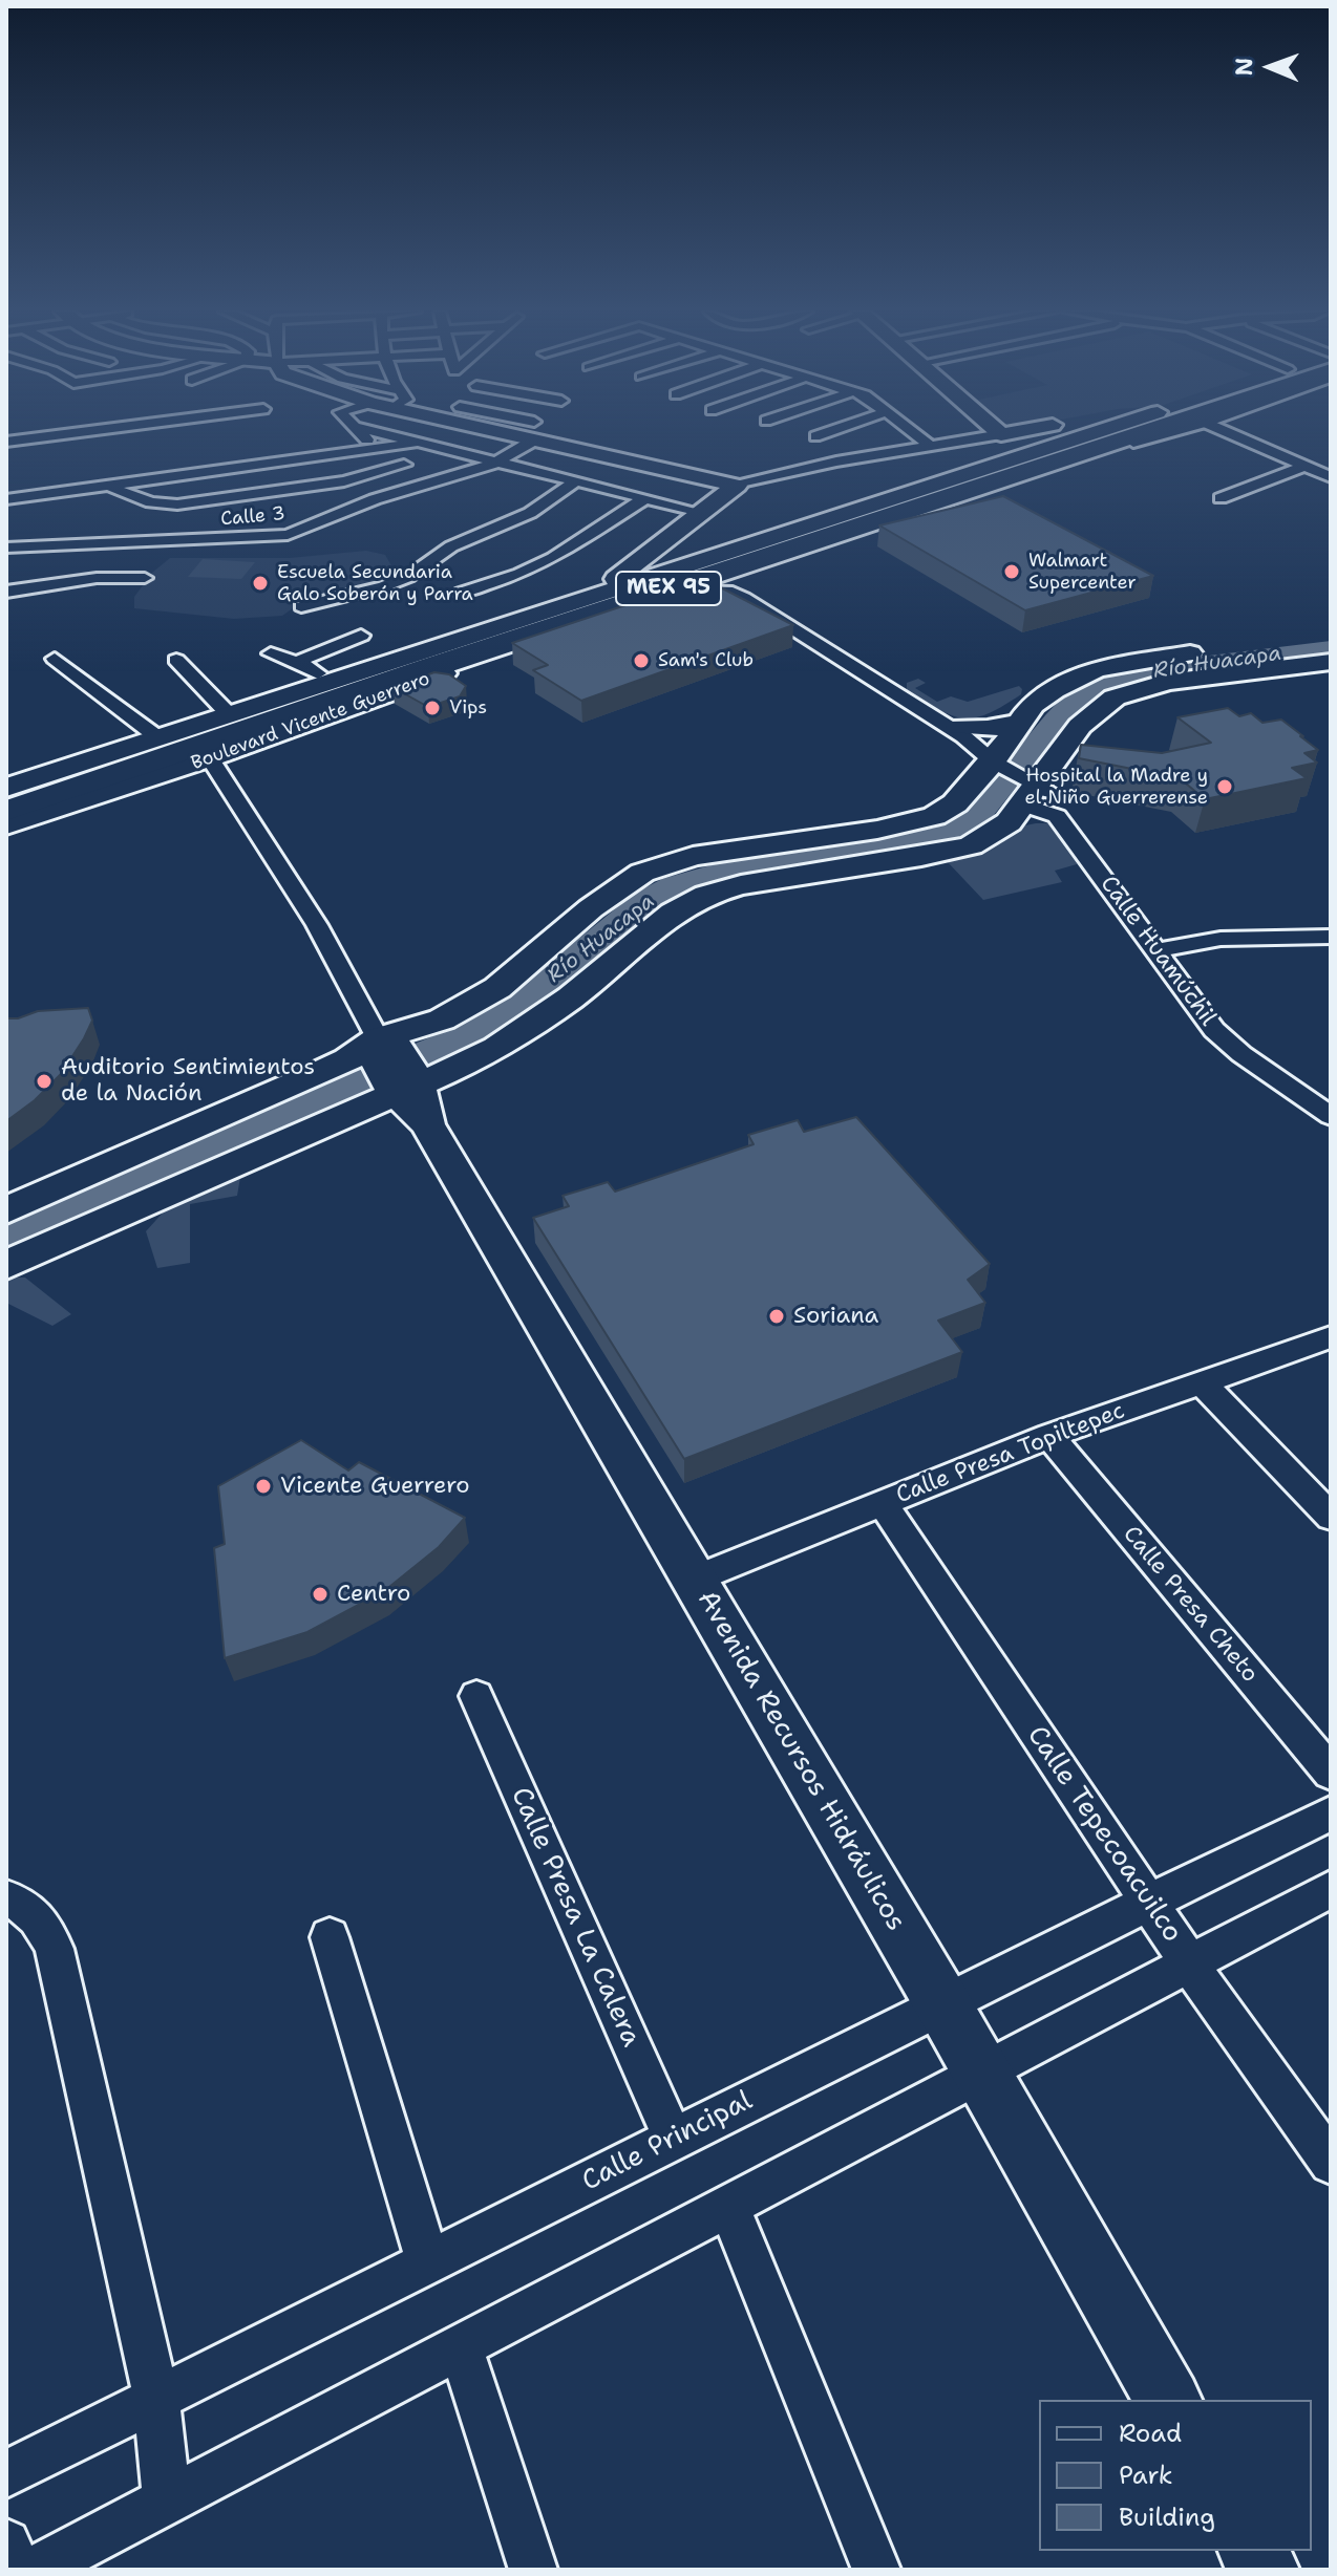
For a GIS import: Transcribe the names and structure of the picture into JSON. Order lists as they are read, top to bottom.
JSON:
{
  "streets": {
    "highway": ["MEX 95", "Boulevard Vicente Guerrero"],
    "main road": ["Avenida Recursos Hidráulicos"],
    "street": [
      "Calle 3",
      "Calle Huamúchil",
      "Calle Presa Topiltepec",
      "Calle Presa Cheto",
      "Calle Tepecoacuilco",
      "Calle Presa La Calera",
      "Calle Principal"
    ]
  },
  "crossings": [
    ["Boulevard Vicente Guerrero", "Calle Huamúchil"],
    ["Boulevard Vicente Guerrero", "Avenida Recursos Hidráulicos"],
    ["Calle Presa Topiltepec", "Calle Presa Cheto"],
    ["Calle Presa Topiltepec", "Avenida Recursos Hidráulicos"],
    ["Calle Presa Topiltepec", "Calle Tepecoacuilco"],
    ["Avenida Recursos Hidráulicos", "Calle Principal"],
    ["Calle Tepecoacuilco", "Calle Principal"],
    ["Calle Presa La Calera", "Calle Principal"]
  ],
  "water": ["Río Huacapa"],
  "places": [
    "Walmart Supercenter",
    "Escuela Secundaria Galo Soberón y Parra",
    "Sam's Club",
    "Vips",
    "Hospital la Madre y el Niño Guerrerense",
    "Auditorio Sentimientos de la Nación",
    "Soriana",
    "Vicente Guerrero",
    "Centro"
  ],
  "legend": ["Road", "Park", "Building"],
  "north": "left"
}
